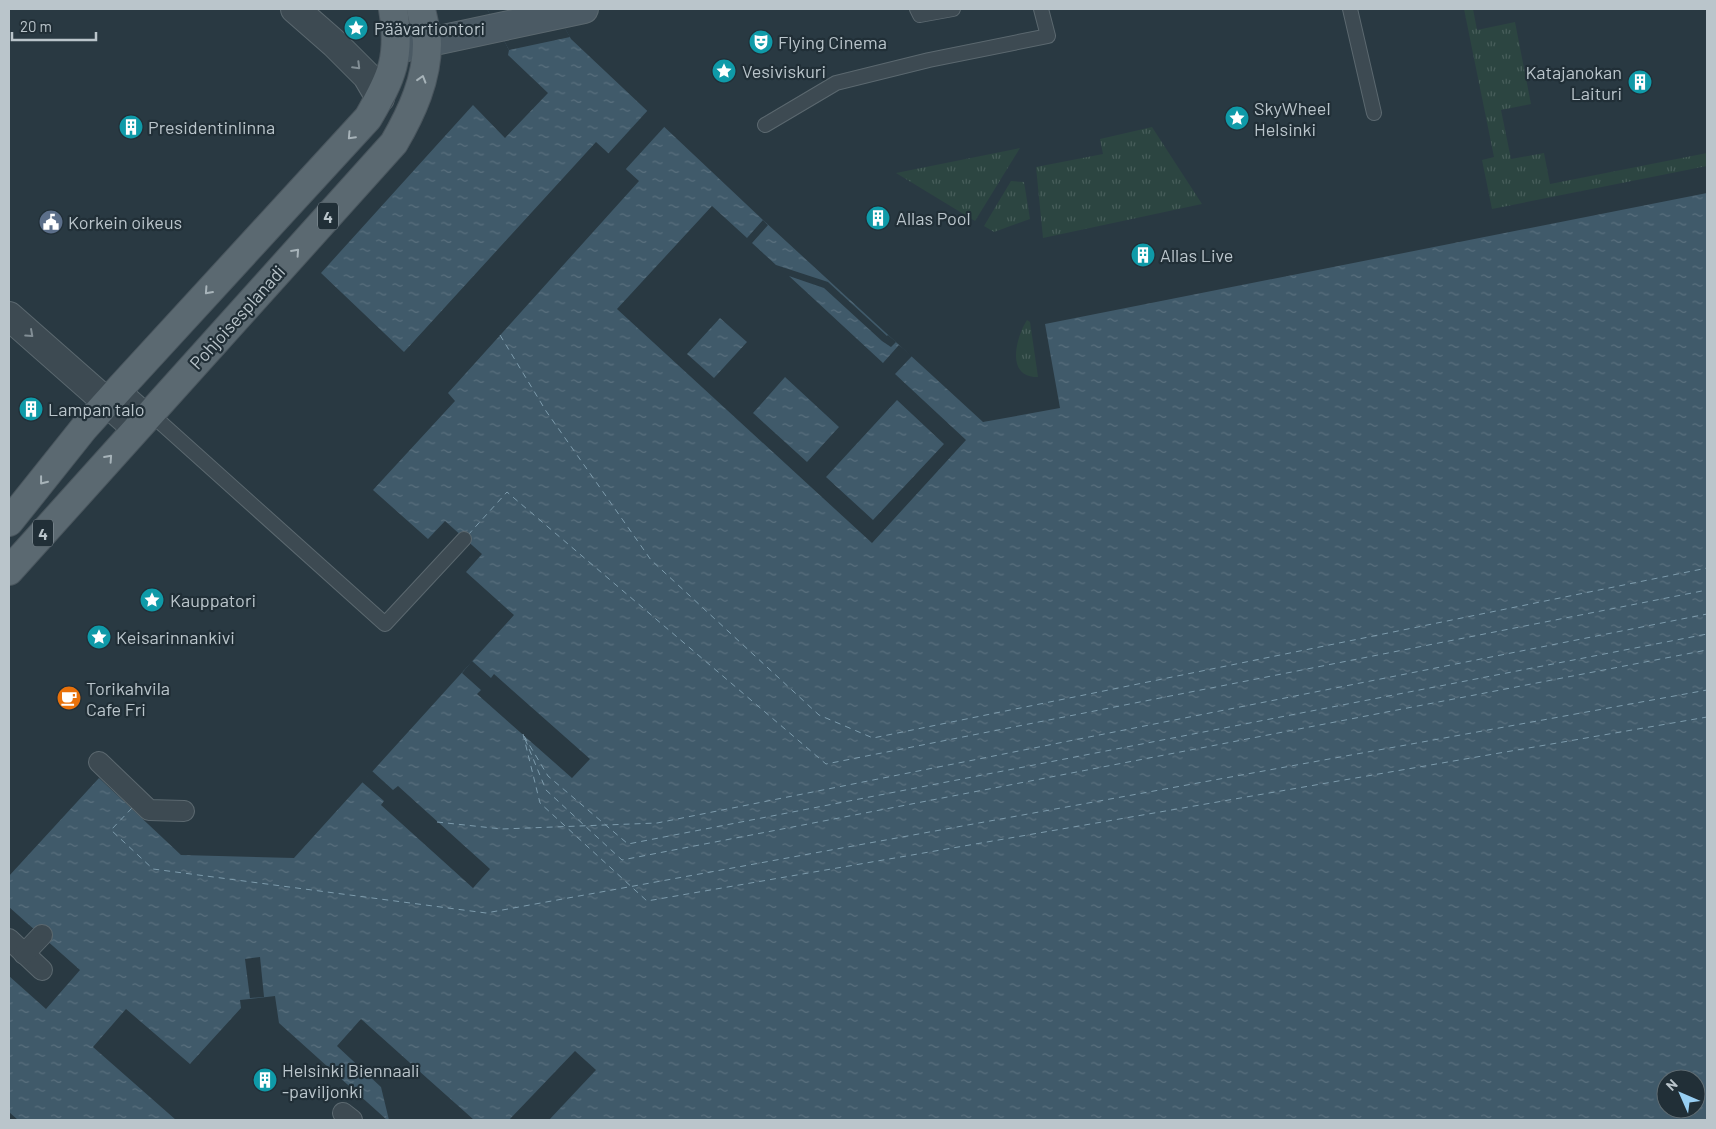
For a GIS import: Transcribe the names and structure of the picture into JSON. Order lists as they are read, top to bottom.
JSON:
{
  "streets": {
    "main road": ["4", "Pohjoisesplanadi"]
  },
  "crossings": [
    ["4", "Pohjoisesplanadi"]
  ],
  "places": {
    "place": [
      "Päävartiontori",
      "Vesiviskuri",
      "SkyWheel Helsinki",
      "Kauppatori",
      "Keisarinnankivi"
    ],
    "theatre": ["Flying Cinema"],
    "building": [
      "Katajanokan Laituri",
      "Presidentinlinna",
      "Allas Pool",
      "Allas Live",
      "Lampan talo",
      "Helsinki Biennaali -paviljonki"
    ],
    "public building": ["Korkein oikeus"],
    "cafe": ["Torikahvila Cafe Fri"]
  },
  "scale_bar": "20 m",
  "north": "top left"
}
